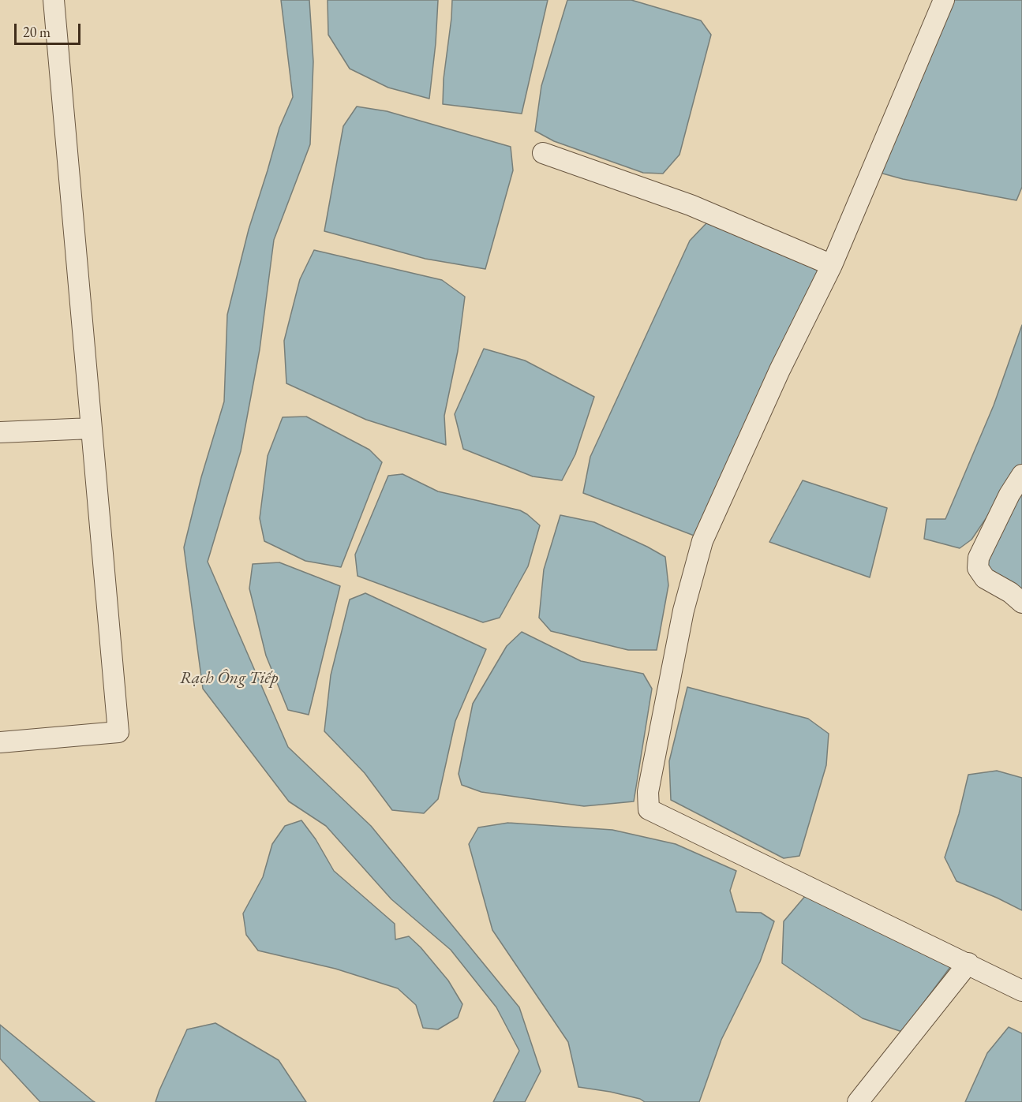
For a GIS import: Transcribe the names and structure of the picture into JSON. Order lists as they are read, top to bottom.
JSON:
{
  "water": ["Rạch Ông Tiếp"],
  "scale_bar": "20 m"
}
